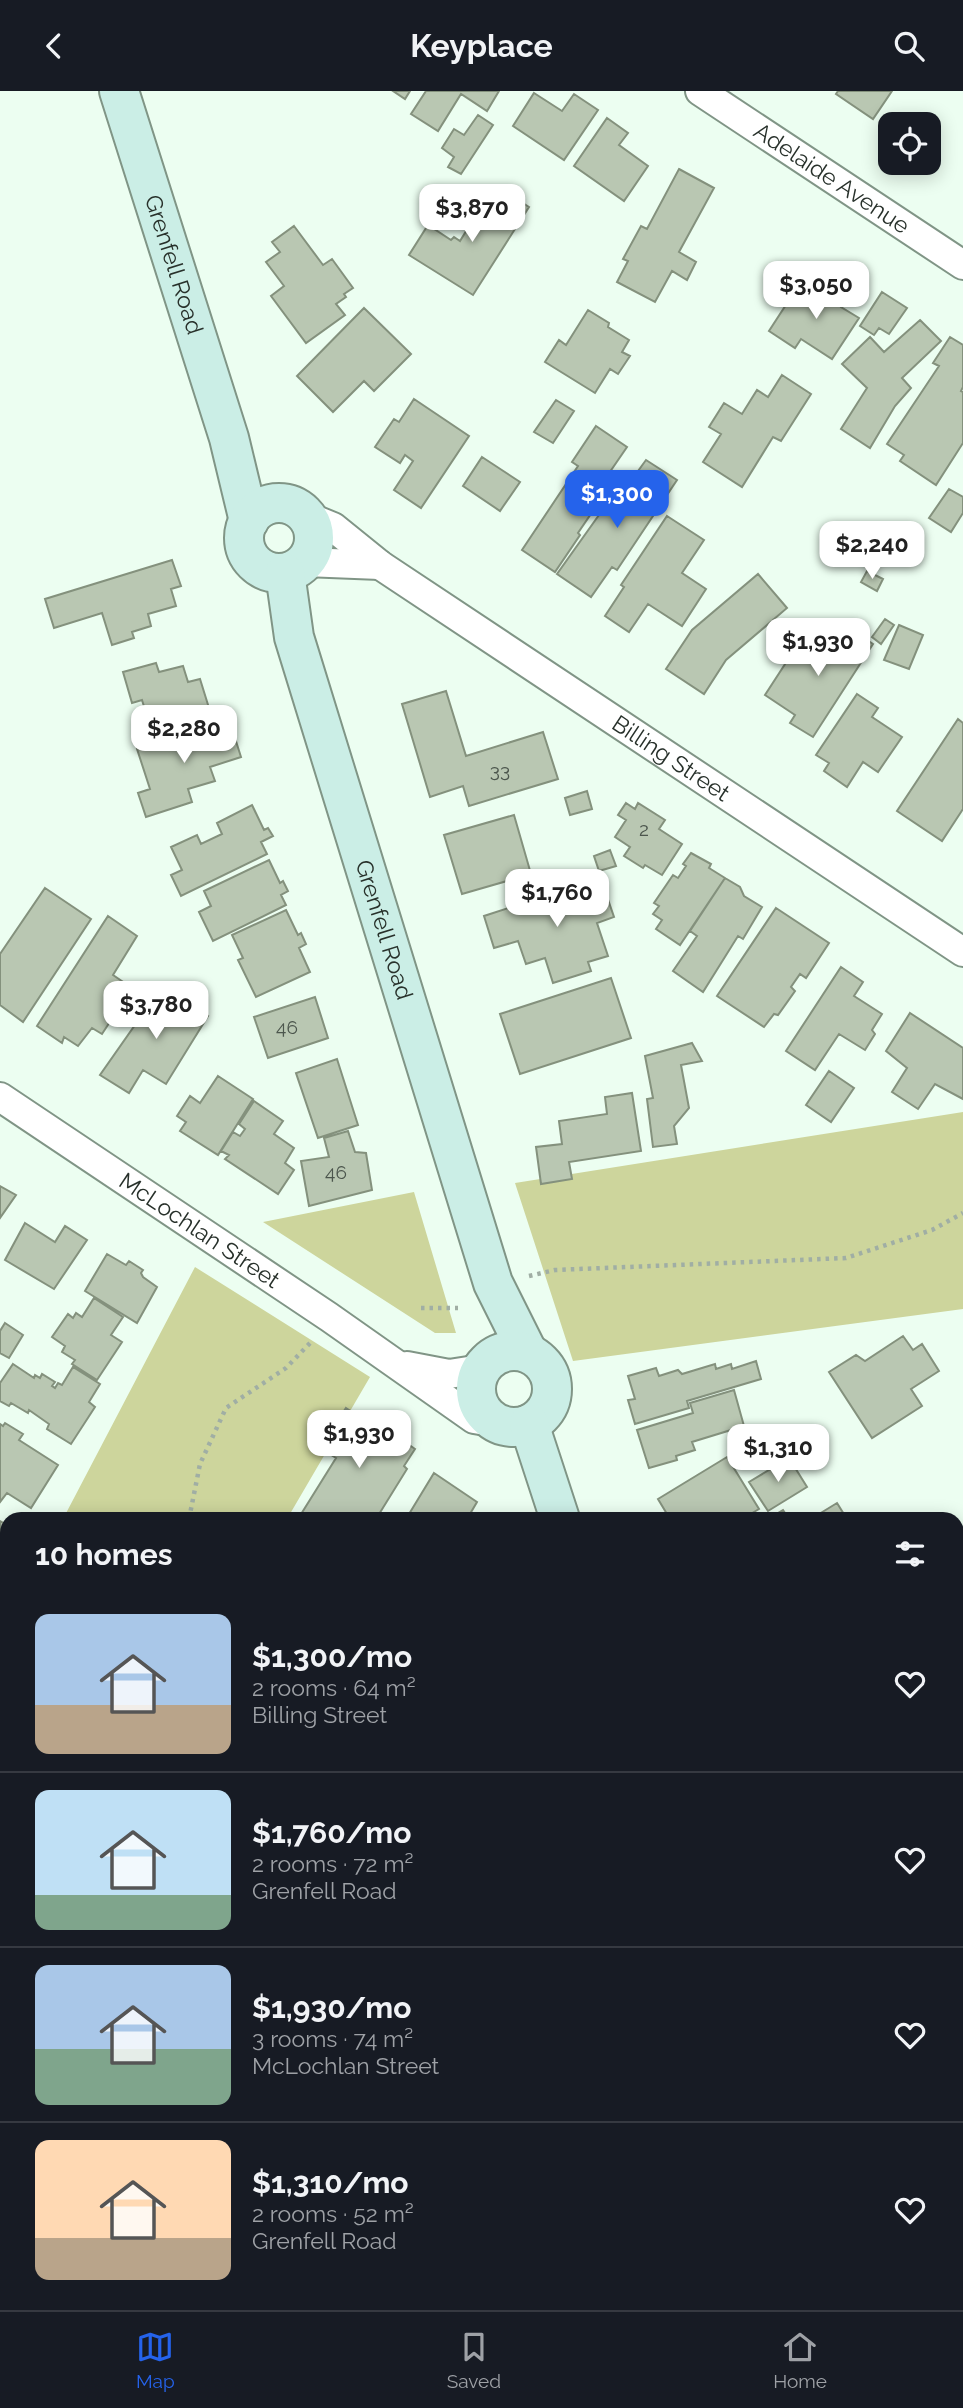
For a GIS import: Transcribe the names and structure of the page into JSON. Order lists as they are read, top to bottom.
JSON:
{
  "streets": {
    "street": [
      "Adelaide Avenue",
      "Grenfell Road",
      "Billing Street",
      "McLochlan Street"
    ]
  },
  "crossings": [
    ["Grenfell Road", "Billing Street"],
    ["Grenfell Road", "McLochlan Street"]
  ],
  "house_numbers": [
    "33",
    "2",
    "46",
    "46"
  ],
  "page": {
    "header": "Keyplace",
    "price": [
      "$3,870",
      "$3,050",
      "$1,300",
      "$2,240",
      "$1,930",
      "$2,280",
      "$1,760",
      "$3,780",
      "$1,930",
      "$1,310"
    ],
    "heading": "10 homes",
    "list": [
      {
        "name": "$1,300/mo",
        "note": "2 rooms · 64 m² · Billing Street"
      },
      {
        "name": "$1,760/mo",
        "note": "2 rooms · 72 m² · Grenfell Road"
      },
      {
        "name": "$1,930/mo",
        "note": "3 rooms · 74 m² · McLochlan Street"
      },
      {
        "name": "$1,310/mo",
        "note": "2 rooms · 52 m² · Grenfell Road"
      }
    ],
    "tabs": ["Map", "Saved", "Home"]
  }
}
